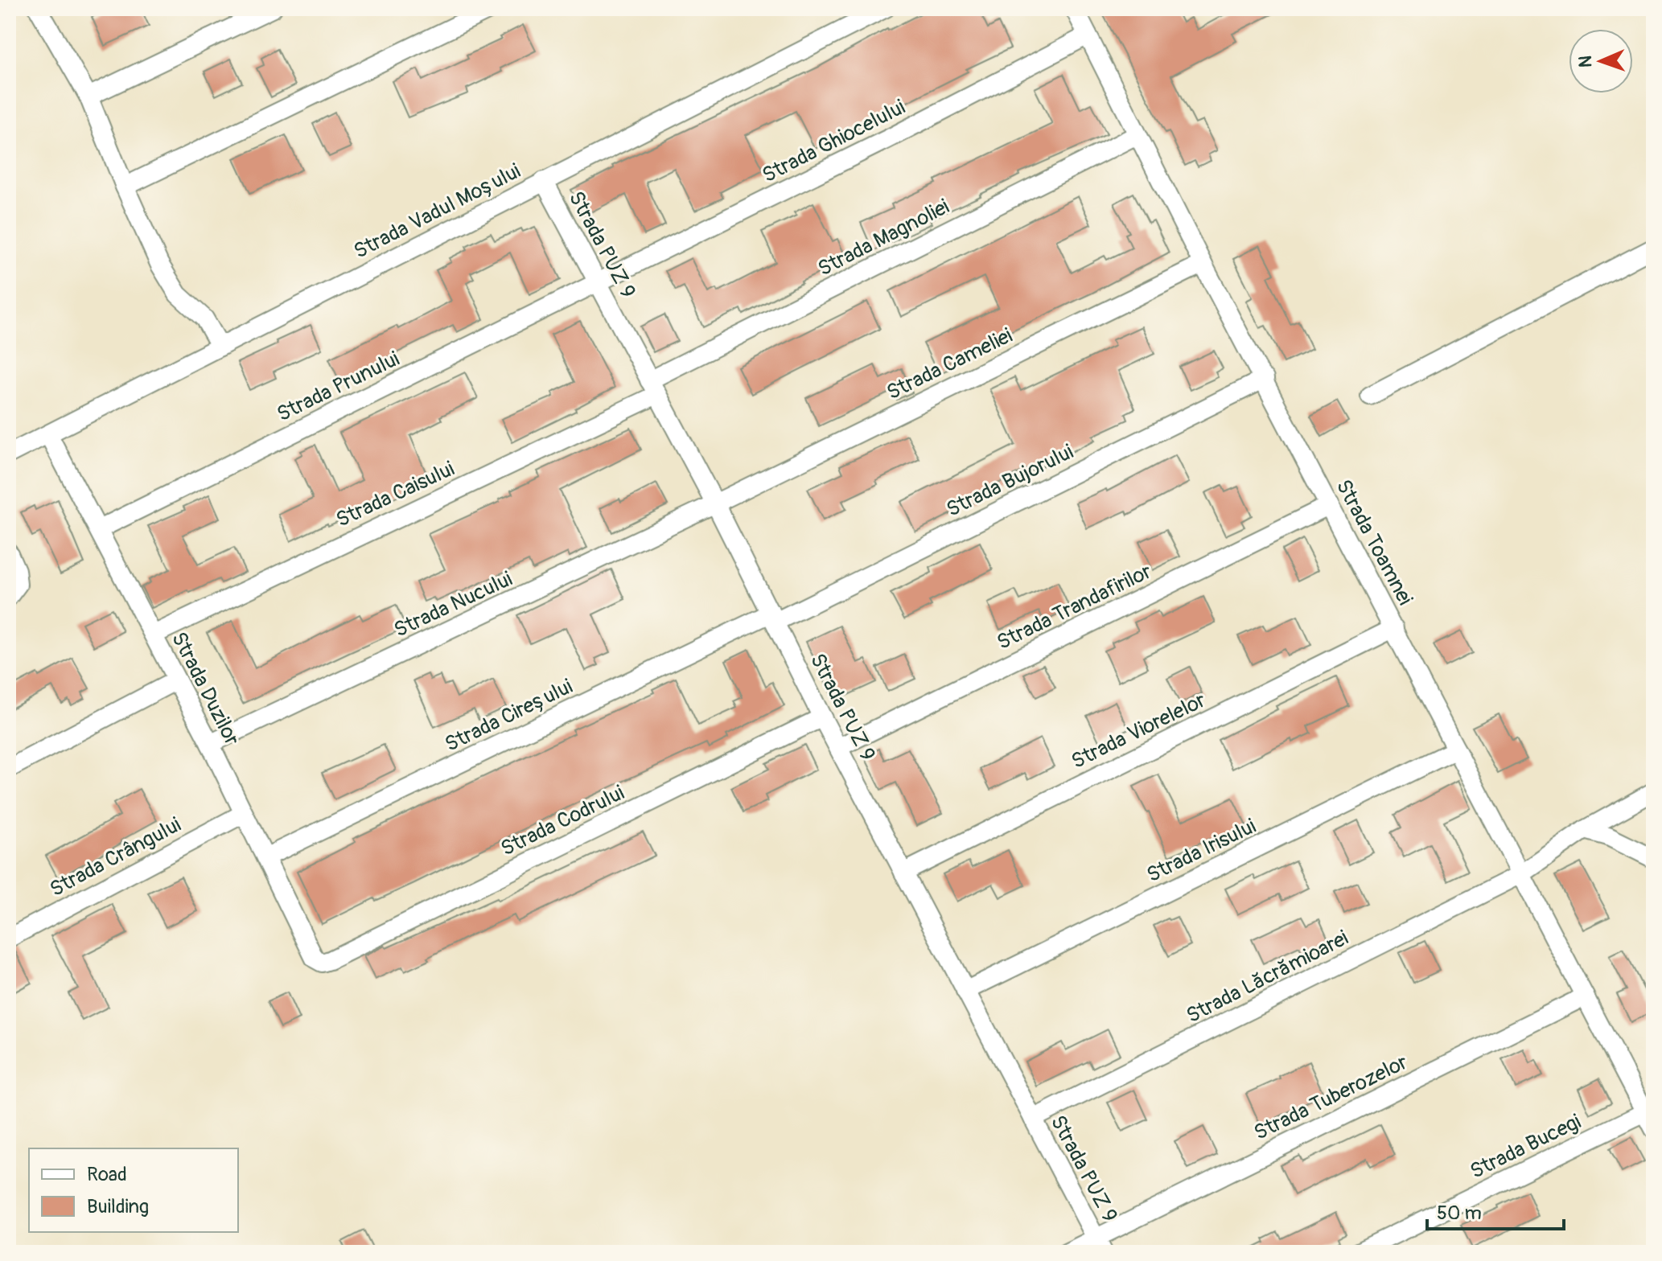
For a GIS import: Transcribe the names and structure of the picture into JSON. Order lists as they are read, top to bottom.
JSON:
{
  "streets": {
    "street": [
      "Strada Ghiocelului",
      "Strada Vadul Moșului",
      "Strada Magnoliei",
      "Strada PUZ 9",
      "Strada Cameliei",
      "Strada Prunului",
      "Strada Bujorului",
      "Strada Caisului",
      "Strada Toamnei",
      "Strada Nucului",
      "Strada Trandafirilor",
      "Strada Duzilor",
      "Strada Cireșului",
      "Strada Viorelelor",
      "Strada Codrului",
      "Strada Irisului",
      "Strada Crângului",
      "Strada Lăcrămioarei",
      "Strada Tuberozelor",
      "Strada Bucegi"
    ]
  },
  "crossings": [
    ["Strada Ghiocelului", "Strada PUZ 9"],
    ["Strada Ghiocelului", "Strada Prunului"],
    ["Strada Ghiocelului", "Strada Toamnei"],
    ["Strada Vadul Moșului", "Strada PUZ 9"],
    ["Strada Vadul Moșului", "Strada Duzilor"],
    ["Strada Magnoliei", "Strada PUZ 9"],
    ["Strada Magnoliei", "Strada Caisului"],
    ["Strada Magnoliei", "Strada Toamnei"],
    ["Strada PUZ 9", "Strada Cameliei"],
    ["Strada PUZ 9", "Strada Prunului"],
    ["Strada PUZ 9", "Strada Bujorului"],
    ["Strada PUZ 9", "Strada Caisului"],
    ["Strada PUZ 9", "Strada Nucului"],
    ["Strada PUZ 9", "Strada Trandafirilor"],
    ["Strada PUZ 9", "Strada Cireșului"],
    ["Strada PUZ 9", "Strada Viorelelor"],
    ["Strada PUZ 9", "Strada Codrului"],
    ["Strada PUZ 9", "Strada Irisului"],
    ["Strada PUZ 9", "Strada Lăcrămioarei"],
    ["Strada PUZ 9", "Strada Tuberozelor"],
    ["Strada Cameliei", "Strada Toamnei"],
    ["Strada Cameliei", "Strada Nucului"],
    ["Strada Prunului", "Strada Duzilor"],
    ["Strada Bujorului", "Strada Toamnei"],
    ["Strada Bujorului", "Strada Cireșului"],
    ["Strada Caisului", "Strada Duzilor"],
    ["Strada Toamnei", "Strada Trandafirilor"],
    ["Strada Toamnei", "Strada Viorelelor"],
    ["Strada Toamnei", "Strada Irisului"],
    ["Strada Toamnei", "Strada Lăcrămioarei"],
    ["Strada Toamnei", "Strada Tuberozelor"],
    ["Strada Toamnei", "Strada Bucegi"],
    ["Strada Nucului", "Strada Duzilor"],
    ["Strada Duzilor", "Strada Cireșului"],
    ["Strada Duzilor", "Strada Codrului"],
    ["Strada Duzilor", "Strada Crângului"]
  ],
  "legend": ["Road", "Building"],
  "scale_bar": "50 m",
  "north": "left"
}
